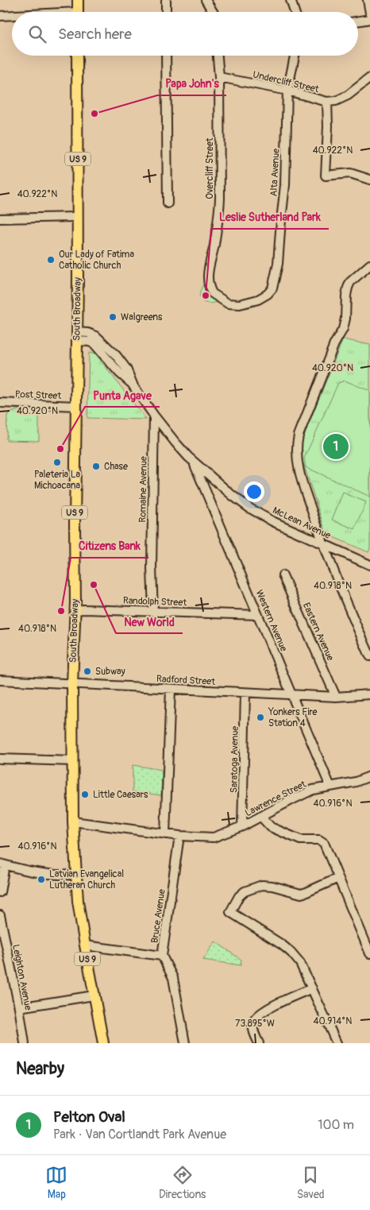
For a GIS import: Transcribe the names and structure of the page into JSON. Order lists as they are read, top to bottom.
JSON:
{
  "streets": {
    "main road": ["US 9", "South Broadway"],
    "street": [
      "Undercliff Street",
      "Overcliff Street",
      "Alta Avenue",
      "Post Street",
      "Romaine Avenue",
      "McLean Avenue",
      "Randolph Street",
      "Western Avenue",
      "Eastern Avenue",
      "Radford Street",
      "Saratoga Avenue",
      "Lawrence Street",
      "Bruce Avenue",
      "Leighton Avenue"
    ]
  },
  "crossings": [
    ["Undercliff Street", "Overcliff Street"],
    ["Undercliff Street", "Alta Avenue"],
    ["Overcliff Street", "Alta Avenue"],
    ["South Broadway", "Post Street"],
    ["South Broadway", "McLean Avenue"],
    ["South Broadway", "Randolph Street"],
    ["South Broadway", "Radford Street"],
    ["South Broadway", "Lawrence Street"],
    ["Romaine Avenue", "McLean Avenue"],
    ["Romaine Avenue", "Randolph Street"],
    ["McLean Avenue", "Western Avenue"],
    ["Randolph Street", "Western Avenue"],
    ["Western Avenue", "Radford Street"],
    ["Western Avenue", "Lawrence Street"],
    ["Eastern Avenue", "Radford Street"],
    ["Radford Street", "Saratoga Avenue"],
    ["Saratoga Avenue", "Lawrence Street"],
    ["Lawrence Street", "Bruce Avenue"]
  ],
  "places": [
    "Papa John's",
    "Our Lady of Fatima Catholic Church",
    "Leslie Sutherland Park",
    "Walgreens",
    "Punta Agave",
    "Paleteria La Michoacana",
    "Chase",
    "New World",
    "Citizens Bank",
    "Subway",
    "Yonkers Fire Station 4",
    "Little Caesars",
    "Latvian Evangelical Lutheran Church"
  ],
  "page": {
    "search": "Search here",
    "pins": "1",
    "heading": "Nearby",
    "list": [
      {
        "mark": "1",
        "name": "Pelton Oval",
        "note": "Park · Van Cortlandt Park Avenue",
        "value": "100 m"
      }
    ],
    "nav": ["Map", "Directions", "Saved"]
  },
  "coordinates": [
    "40.922°N",
    "40.920°N",
    "40.918°N",
    "40.916°N",
    "40.914°N",
    "73.895°W"
  ]
}
